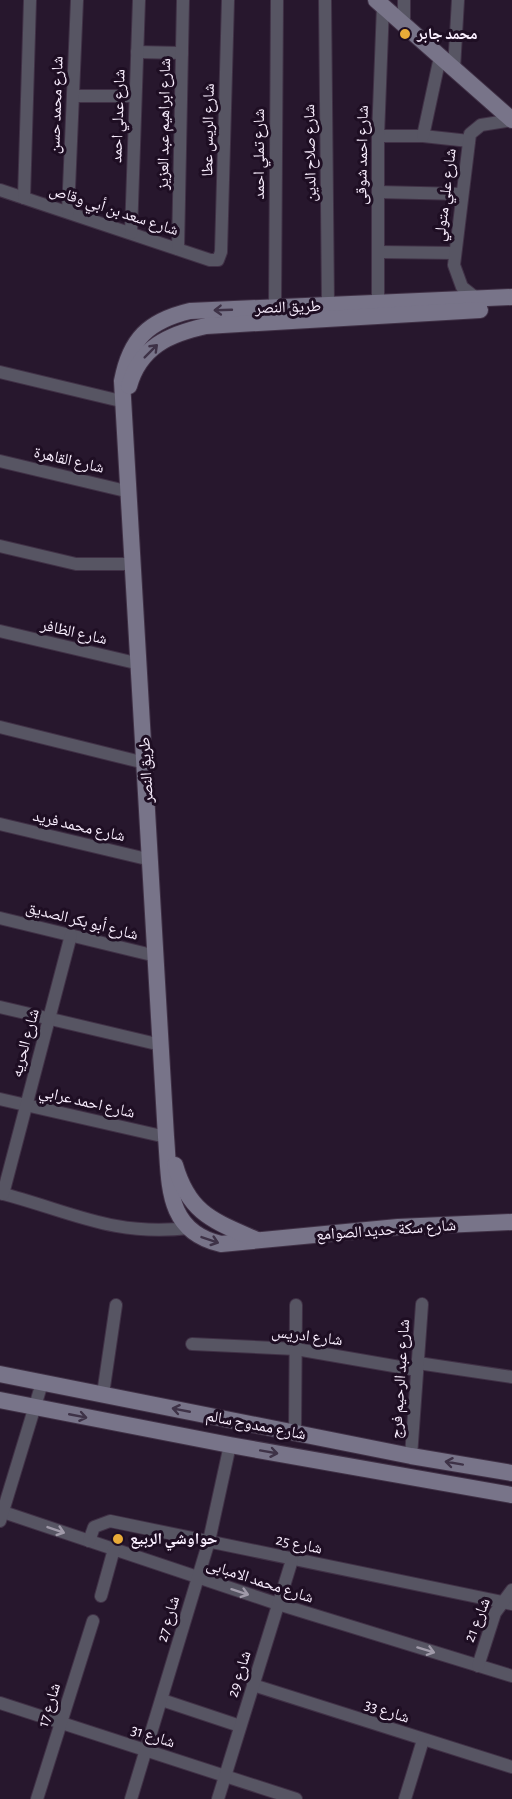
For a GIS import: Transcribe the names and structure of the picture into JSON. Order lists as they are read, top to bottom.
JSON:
{
  "streets": {
    "street": [
      "شارع محمد حسن",
      "شارع عدلي احمد",
      "شارع ابراهيم عبد العزيز",
      "شارع الريس عطا",
      "شارع صلاح الدين",
      "شارع تملي احمد",
      "شارع احمد شوقى",
      "شارع علي متولي",
      "شارع سعد بن أبي وقاص",
      "طريق النصر",
      "شارع القاهرة",
      "شارع الظافر",
      "شارع محمد فريد",
      "شارع أبو بكر الصديق",
      "شارع الحريه",
      "شارع احمد عرابي",
      "شارع سكة حديد الصوامع",
      "شارع ادريس",
      "شارع عبد الرحيم فرج",
      "شارع ممدوح سالم",
      "شارع 25",
      "شارع محمد الامبابى",
      "شارع 27",
      "شارع 21",
      "شارع 29",
      "شارع 17",
      "شارع 33",
      "شارع 31"
    ]
  },
  "crossings": [
    ["شارع محمد حسن", "شارع سعد بن أبي وقاص"],
    ["شارع عدلي احمد", "شارع سعد بن أبي وقاص"],
    ["شارع ابراهيم عبد العزيز", "شارع سعد بن أبي وقاص"],
    ["شارع الريس عطا", "شارع سعد بن أبي وقاص"],
    ["شارع صلاح الدين", "طريق النصر"],
    ["شارع تملي احمد", "طريق النصر"],
    ["شارع احمد شوقى", "طريق النصر"],
    ["شارع علي متولي", "طريق النصر"],
    ["طريق النصر", "شارع القاهرة"],
    ["طريق النصر", "شارع الظافر"],
    ["طريق النصر", "شارع محمد فريد"],
    ["طريق النصر", "شارع أبو بكر الصديق"],
    ["طريق النصر", "شارع احمد عرابي"],
    ["طريق النصر", "شارع سكة حديد الصوامع"],
    ["شارع أبو بكر الصديق", "شارع الحريه"],
    ["شارع الحريه", "شارع احمد عرابي"],
    ["شارع احمد عرابي", "شارع سكة حديد الصوامع"],
    ["شارع ادريس", "شارع عبد الرحيم فرج"],
    ["شارع عبد الرحيم فرج", "شارع ممدوح سالم"],
    ["شارع ممدوح سالم", "شارع 27"],
    ["شارع 25", "شارع محمد الامبابى"],
    ["شارع 25", "شارع 27"],
    ["شارع 25", "شارع 21"],
    ["شارع 25", "شارع 29"],
    ["شارع محمد الامبابى", "شارع 27"],
    ["شارع محمد الامبابى", "شارع 21"],
    ["شارع محمد الامبابى", "شارع 29"],
    ["شارع 27", "شارع 31"],
    ["شارع 29", "شارع 33"],
    ["شارع 29", "شارع 31"],
    ["شارع 17", "شارع 31"]
  ],
  "one_way": ["شارع محمد الامبابى"],
  "places": ["محمد جابر", "حواوشي الربيع"]
}
